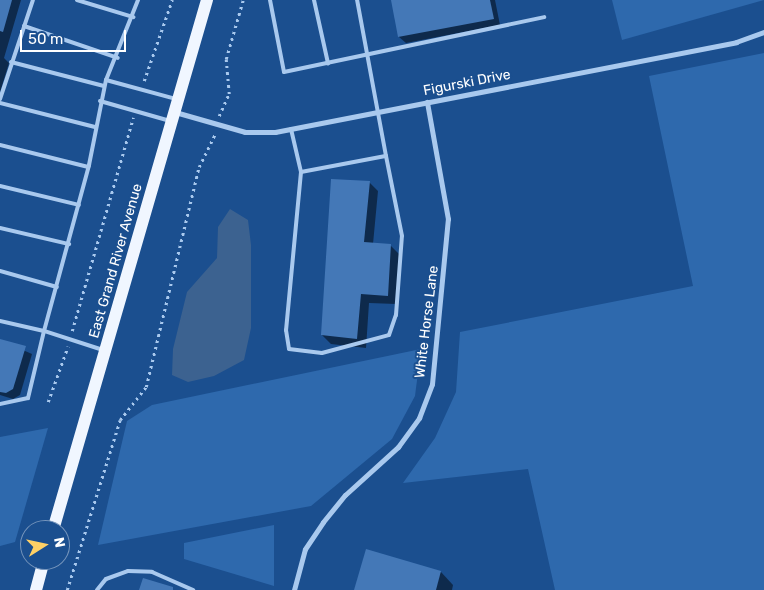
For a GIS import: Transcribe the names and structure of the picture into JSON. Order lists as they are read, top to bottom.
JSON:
{
  "streets": {
    "main road": ["East Grand River Avenue"],
    "street": ["Figurski Drive", "White Horse Lane"]
  },
  "crossings": [
    ["Figurski Drive", "East Grand River Avenue"],
    ["Figurski Drive", "White Horse Lane"]
  ],
  "scale_bar": "50 m",
  "north": "right"
}
